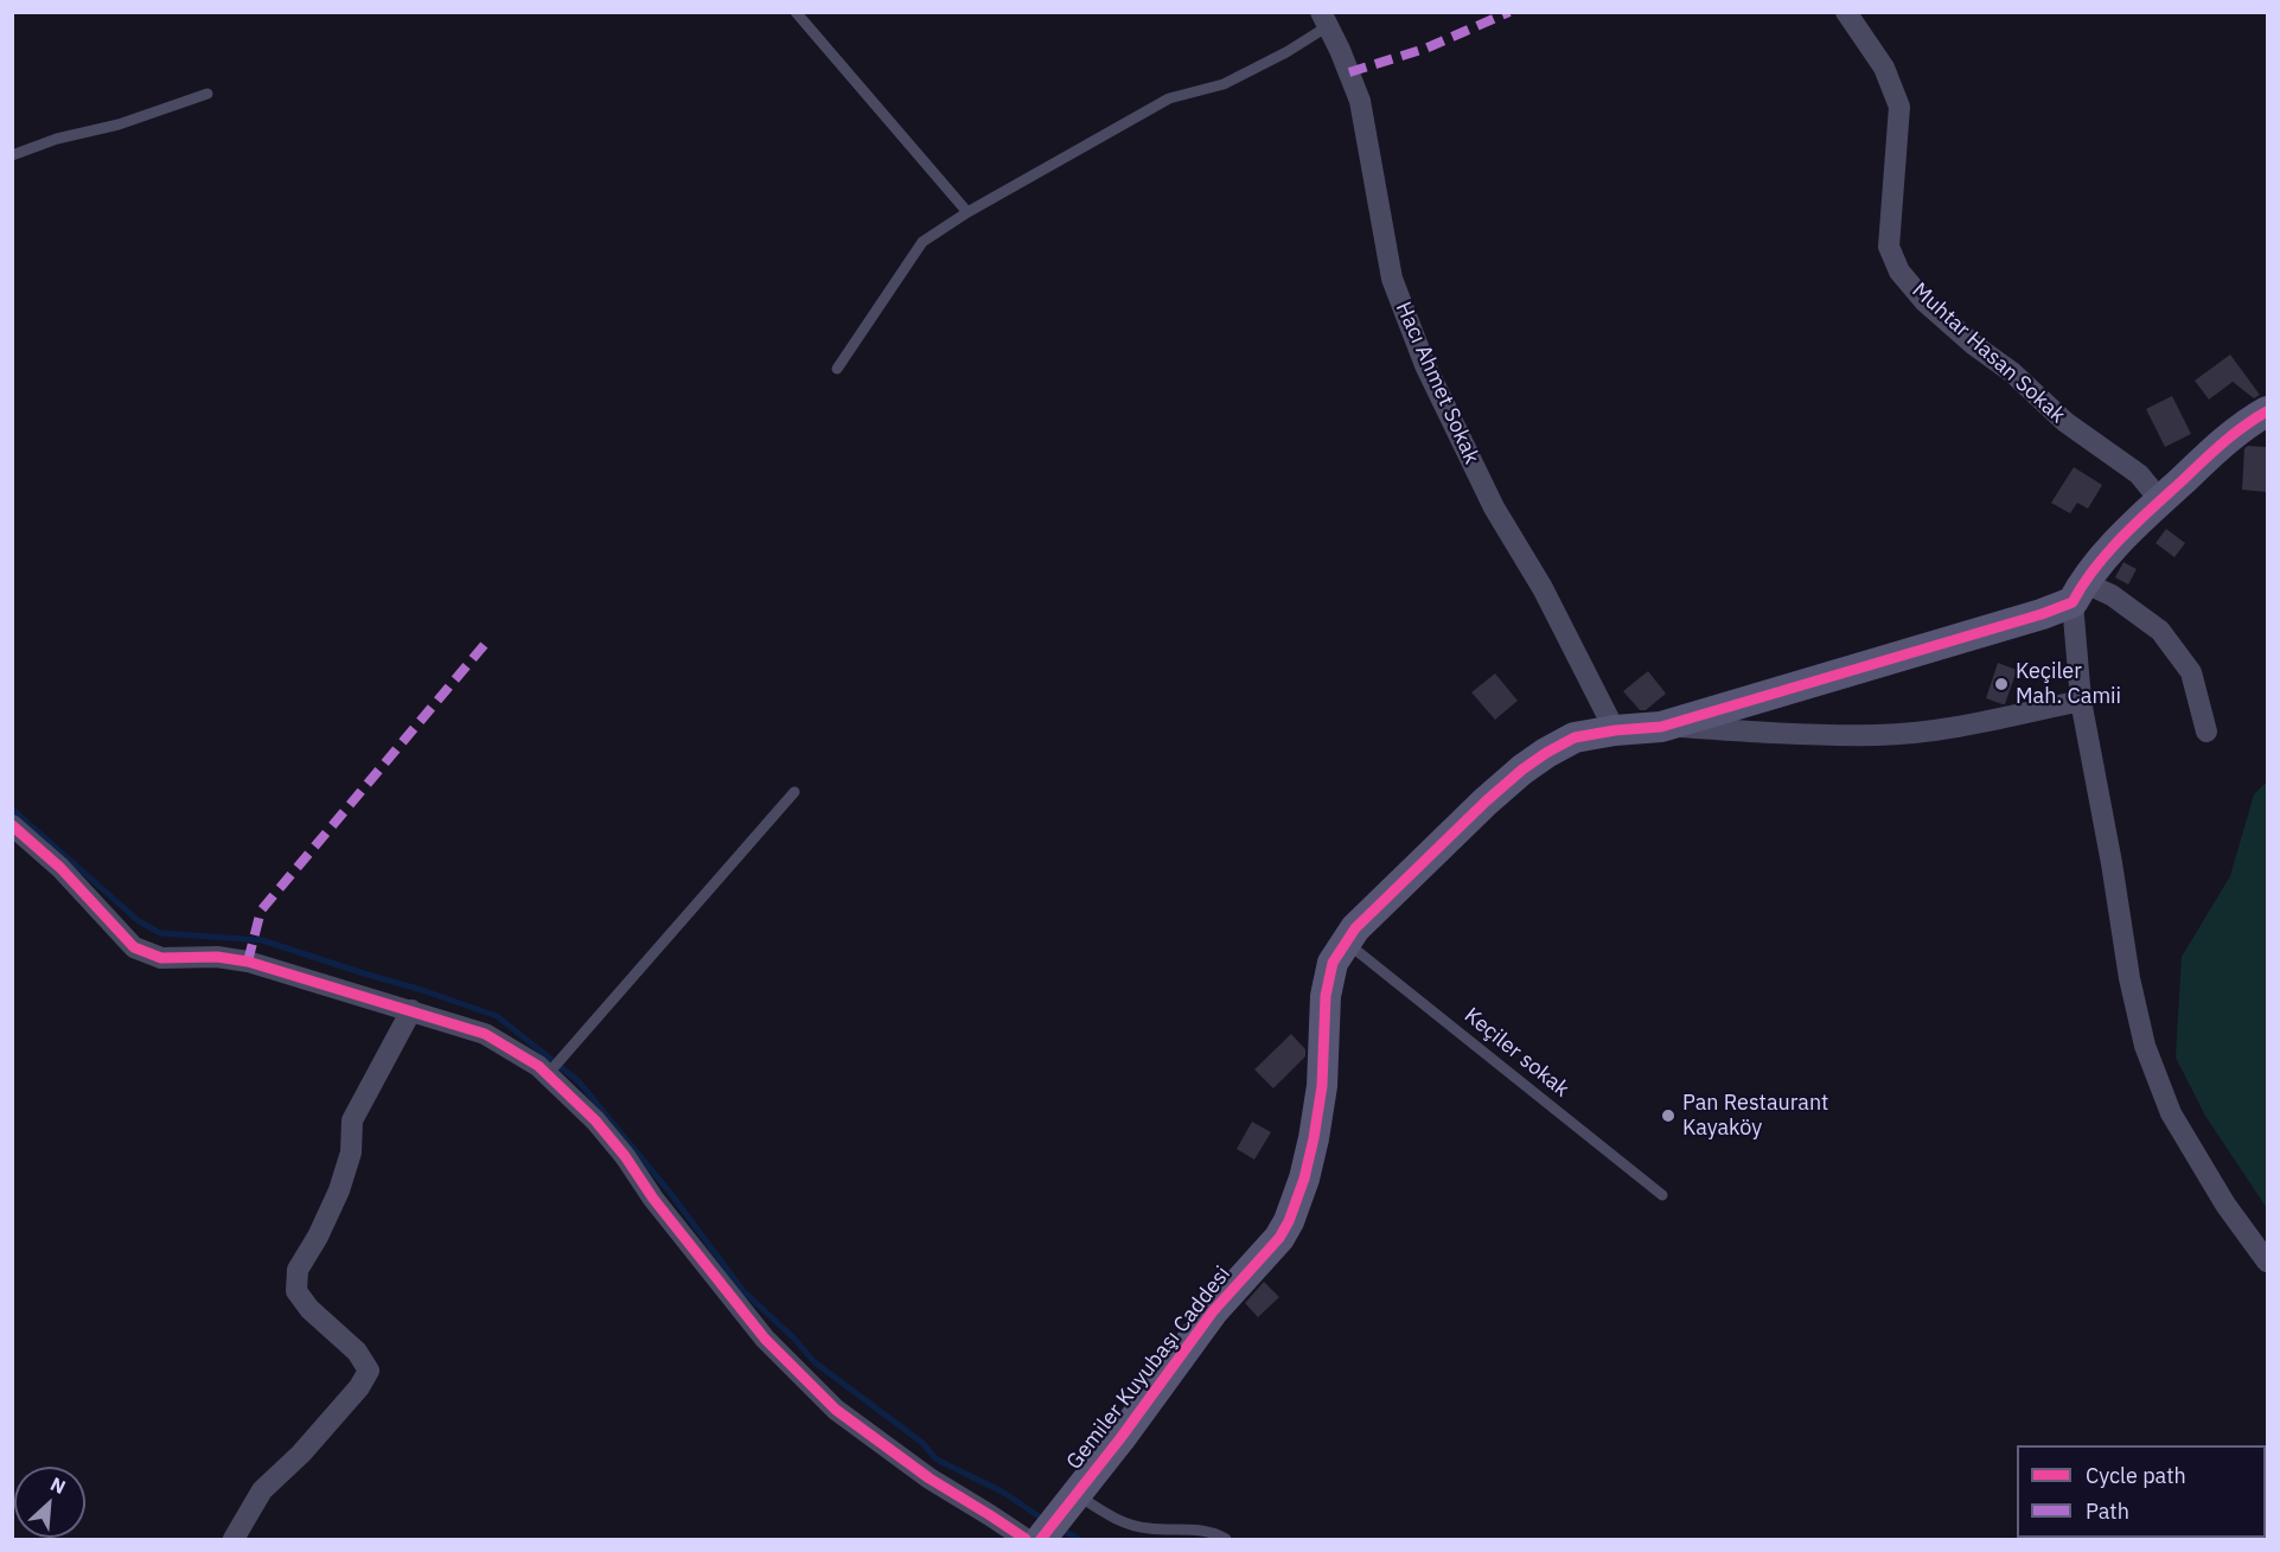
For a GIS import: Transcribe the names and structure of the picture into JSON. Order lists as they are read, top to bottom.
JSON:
{
  "streets": {
    "street": ["Muhtar Hasan Sokak", "Hacı Ahmet Sokak", "Gemiler Kuyubaşı Caddesi"],
    "lane": ["Keçiler sokak"]
  },
  "crossings": [
    ["Hacı Ahmet Sokak", "Gemiler Kuyubaşı Caddesi"],
    ["Keçiler sokak", "Gemiler Kuyubaşı Caddesi"]
  ],
  "places": ["Keçiler Mah. Camii", "Pan Restaurant Kayaköy"],
  "legend": ["Cycle path", "Path"],
  "north": "top right"
}
